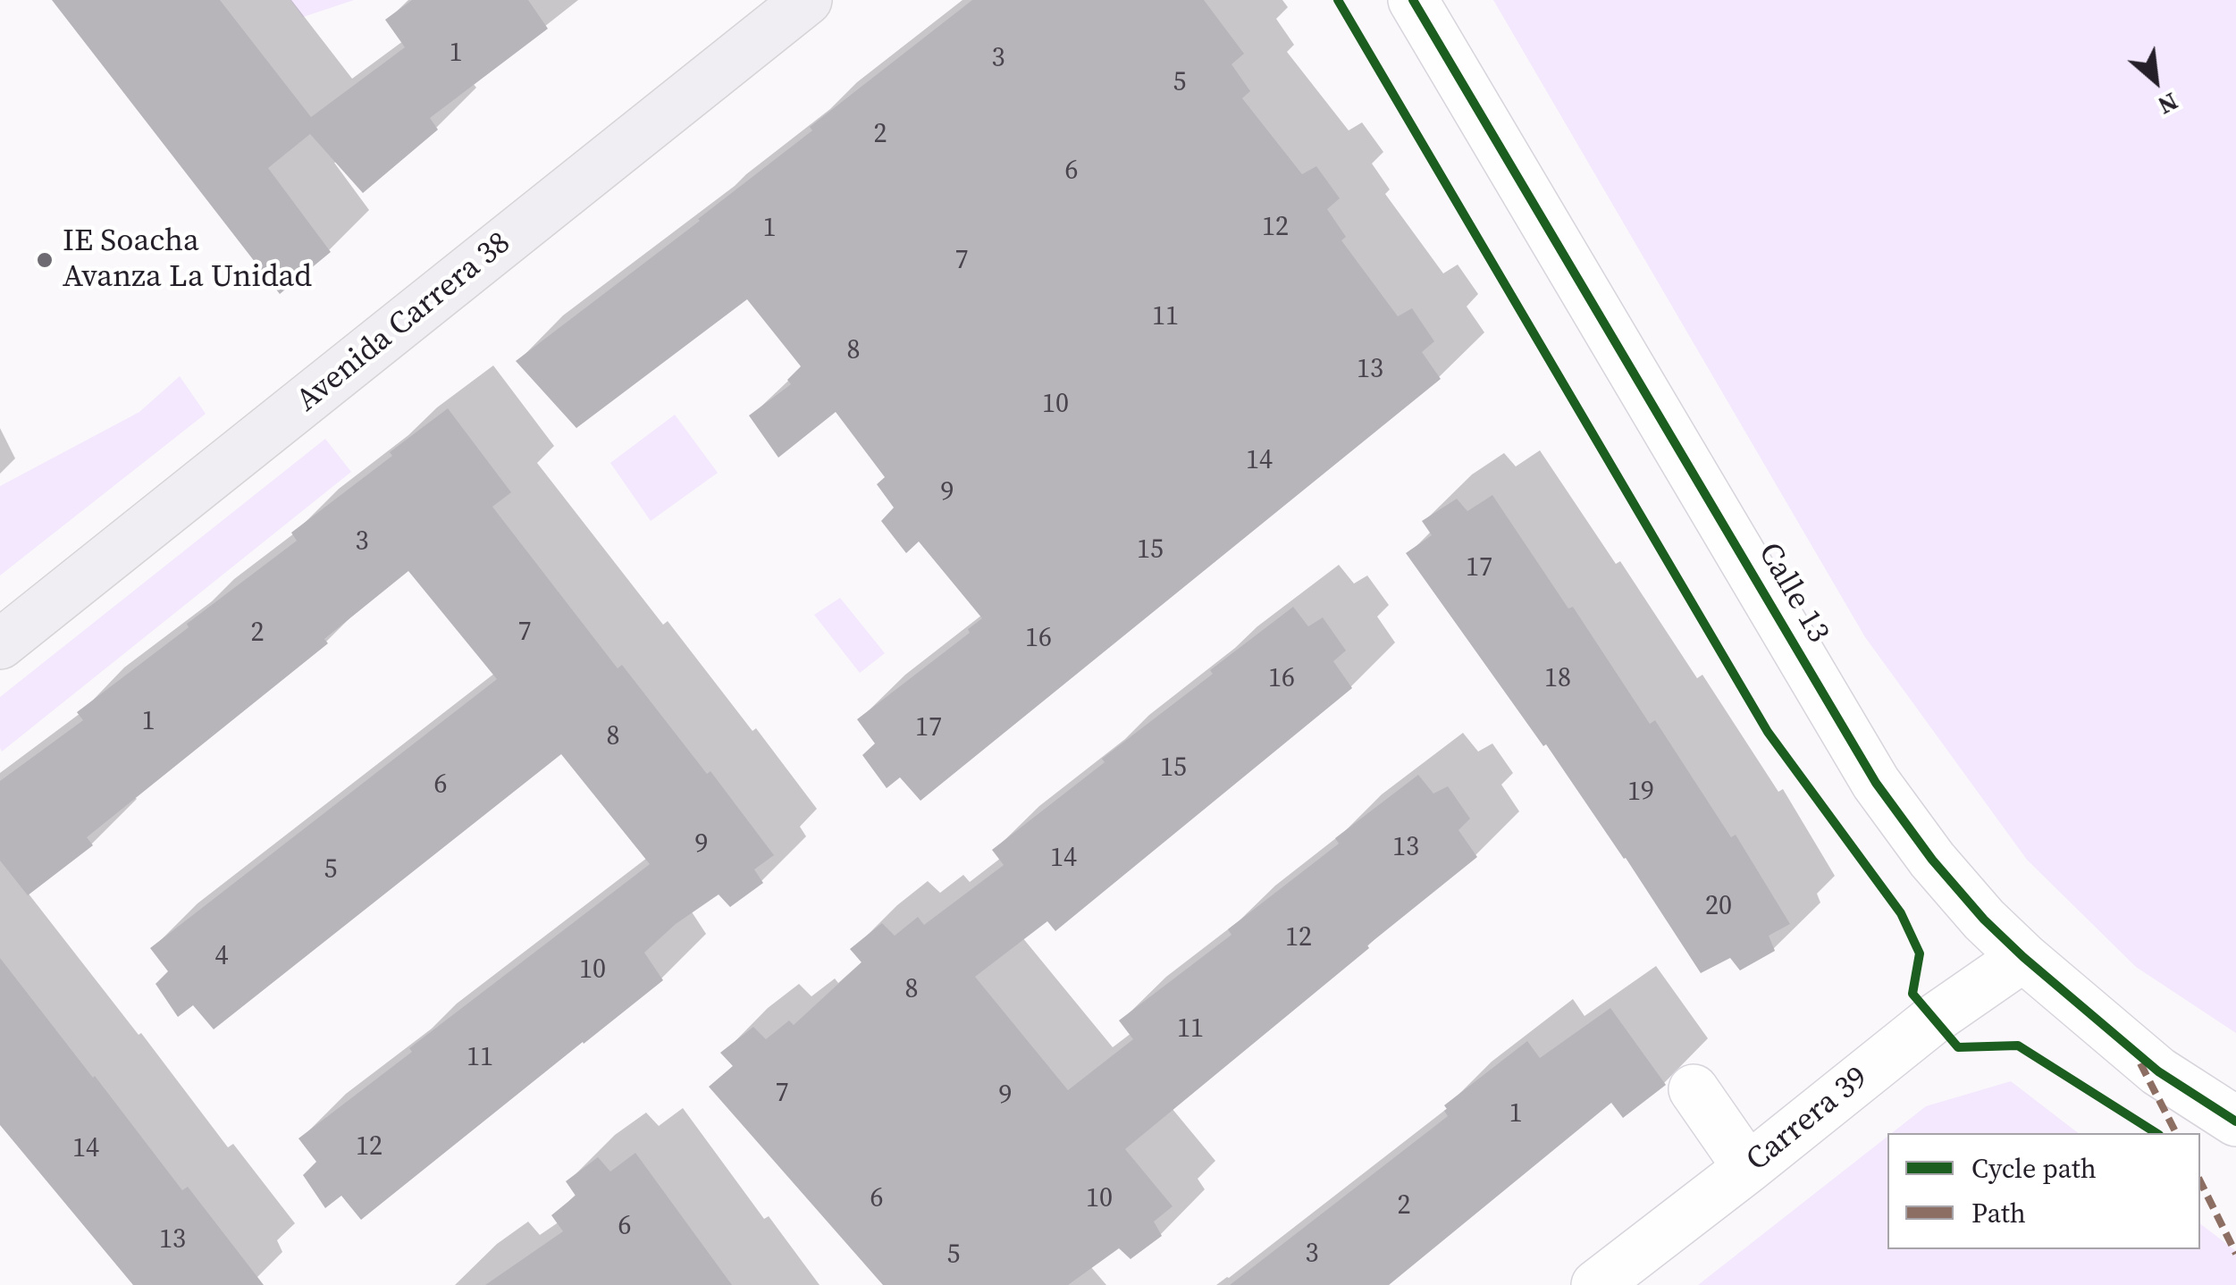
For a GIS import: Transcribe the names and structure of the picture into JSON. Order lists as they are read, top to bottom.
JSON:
{
  "streets": {
    "main road": ["Avenida Carrera 38"],
    "street": ["Calle 13", "Carrera 39"]
  },
  "crossings": [
    ["Calle 13", "Carrera 39"]
  ],
  "places": ["IE Soacha Avanza La Unidad"],
  "house_numbers": [
    "1",
    "3",
    "5",
    "2",
    "6",
    "12",
    "1",
    "7",
    "11",
    "8",
    "13",
    "10",
    "14",
    "9",
    "3",
    "15",
    "17",
    "7",
    "2",
    "16",
    "16",
    "18",
    "1",
    "17",
    "8",
    "15",
    "6",
    "19",
    "9",
    "13",
    "14",
    "5",
    "20",
    "12",
    "4",
    "10",
    "8",
    "11",
    "11",
    "7",
    "9",
    "1",
    "12",
    "14",
    "6",
    "10",
    "2",
    "6",
    "13",
    "3",
    "5"
  ],
  "legend": ["Cycle path", "Path"],
  "north": "bottom right"
}
